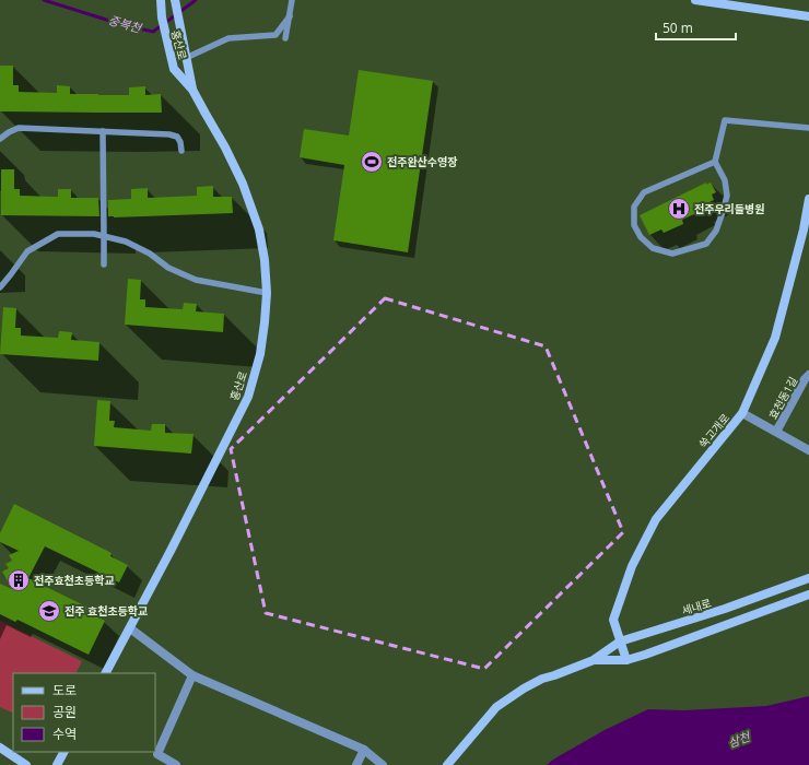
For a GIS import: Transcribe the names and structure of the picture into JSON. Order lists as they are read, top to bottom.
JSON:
{
  "streets": {
    "street": [
      "홍산로",
      "효천동1길",
      "쑥고개로",
      "세내로"
    ]
  },
  "crossings": [
    ["효천동1길", "쑥고개로"],
    ["쑥고개로", "세내로"]
  ],
  "water": ["중복천", "삼천"],
  "places": {
    "sports": ["전주완산수영장"],
    "hospital": ["전주우리들병원"],
    "building": ["전주효천초등학교"],
    "school or university": ["전주 효천초등학교"]
  },
  "legend": ["도로", "공원", "수역"],
  "scale_bar": "50 m"
}
